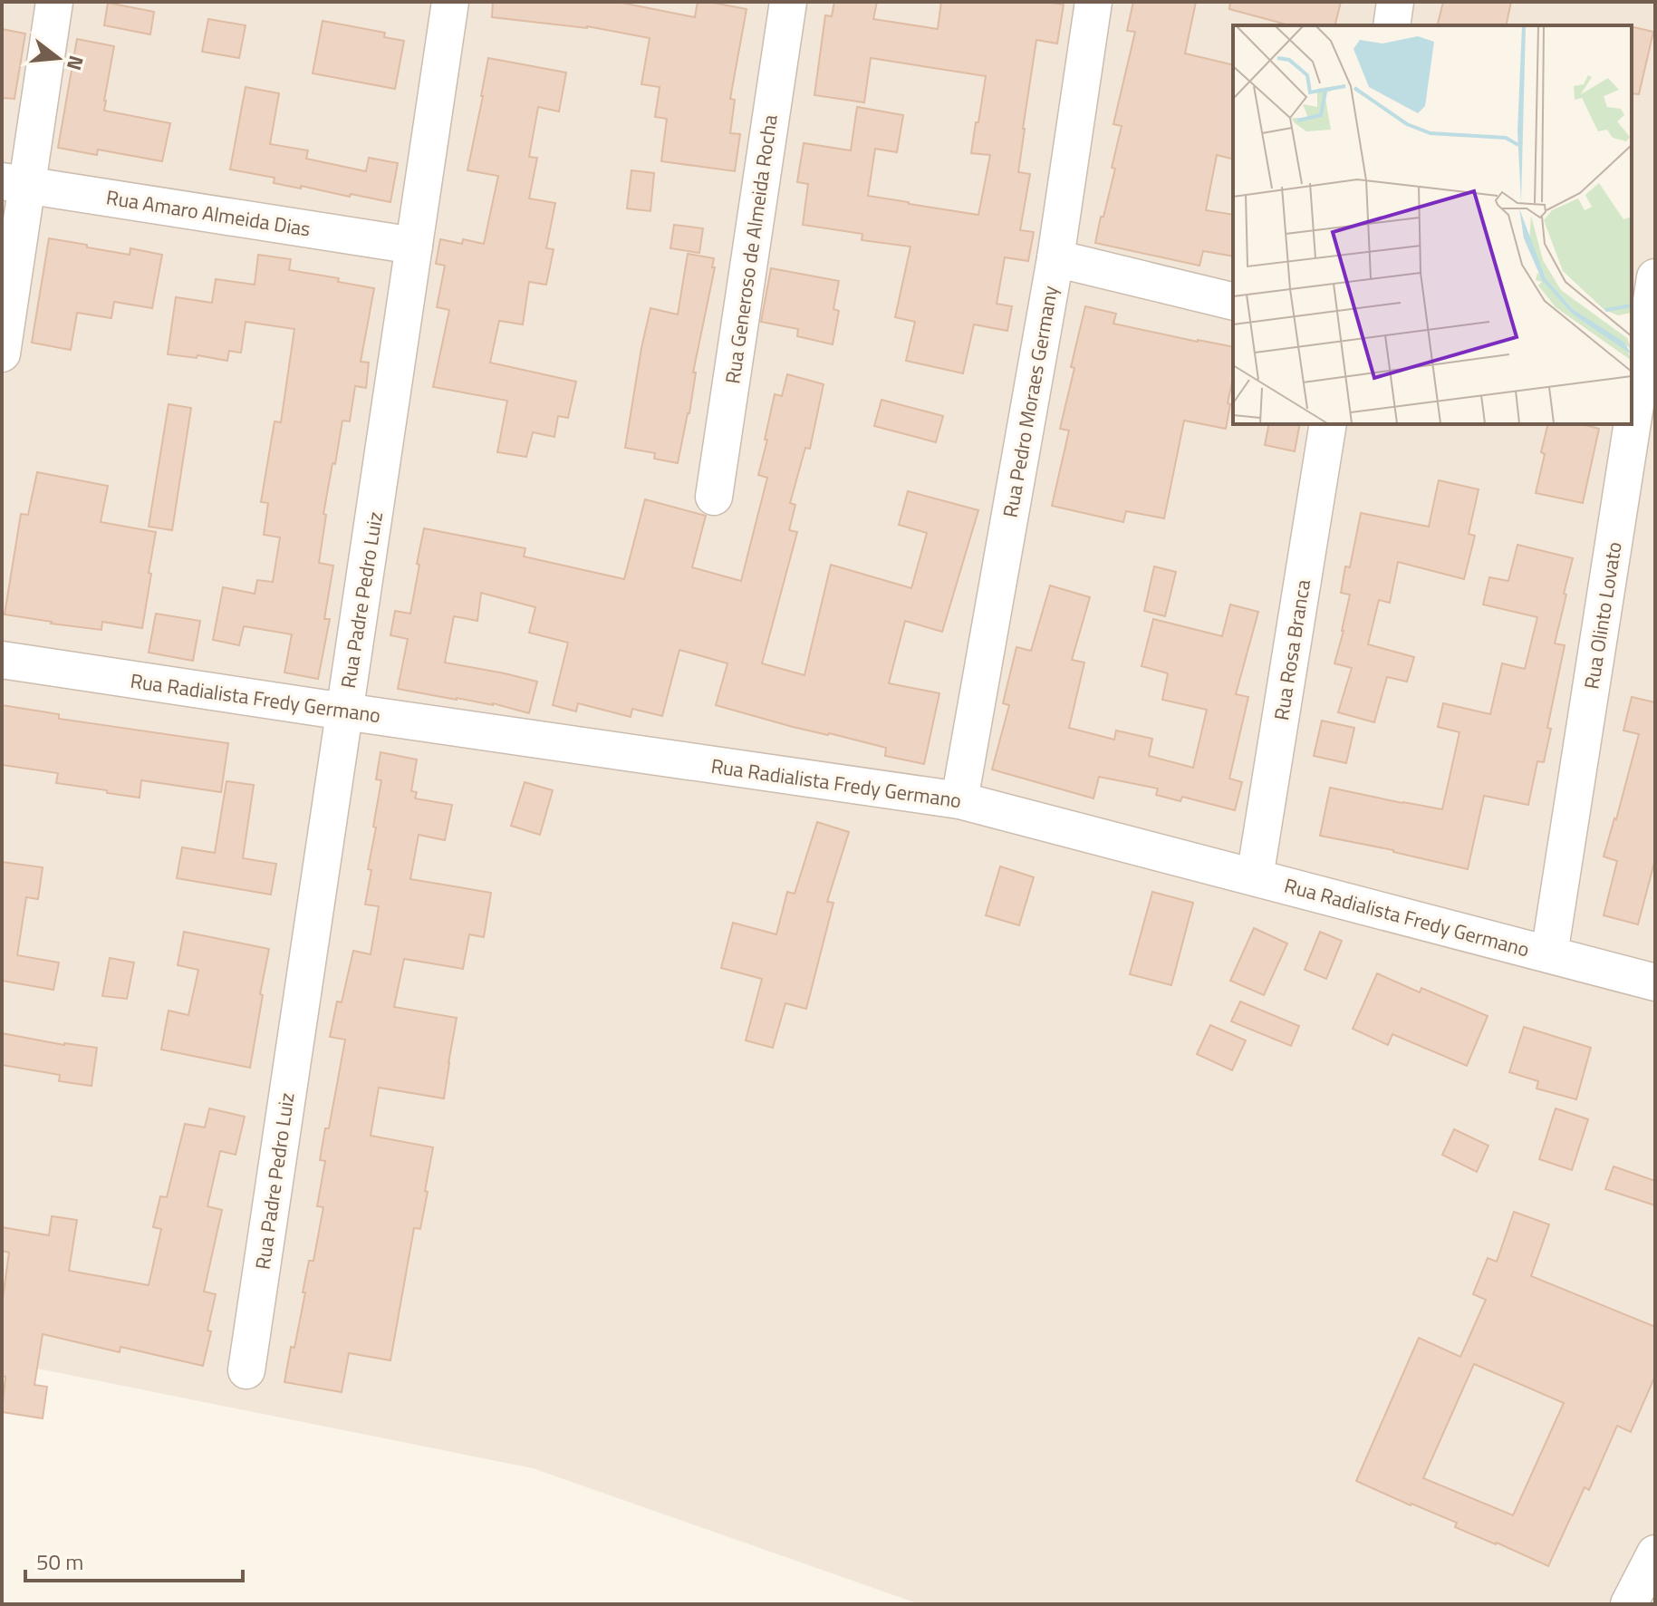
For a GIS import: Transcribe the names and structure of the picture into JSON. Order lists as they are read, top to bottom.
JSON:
{
  "streets": {
    "street": [
      "Rua Amaro Almeida Dias",
      "Rua Generoso de Almeida Rocha",
      "Rua Pedro Moraes Germany",
      "Rua Padre Pedro Luiz",
      "Rua Olinto Lovato",
      "Rua Rosa Branca",
      "Rua Radialista Fredy Germano"
    ]
  },
  "crossings": [
    ["Rua Amaro Almeida Dias", "Rua Padre Pedro Luiz"],
    ["Rua Pedro Moraes Germany", "Rua Radialista Fredy Germano"],
    ["Rua Padre Pedro Luiz", "Rua Radialista Fredy Germano"],
    ["Rua Olinto Lovato", "Rua Radialista Fredy Germano"],
    ["Rua Rosa Branca", "Rua Radialista Fredy Germano"]
  ],
  "scale_bar": "50 m",
  "north": "right"
}
